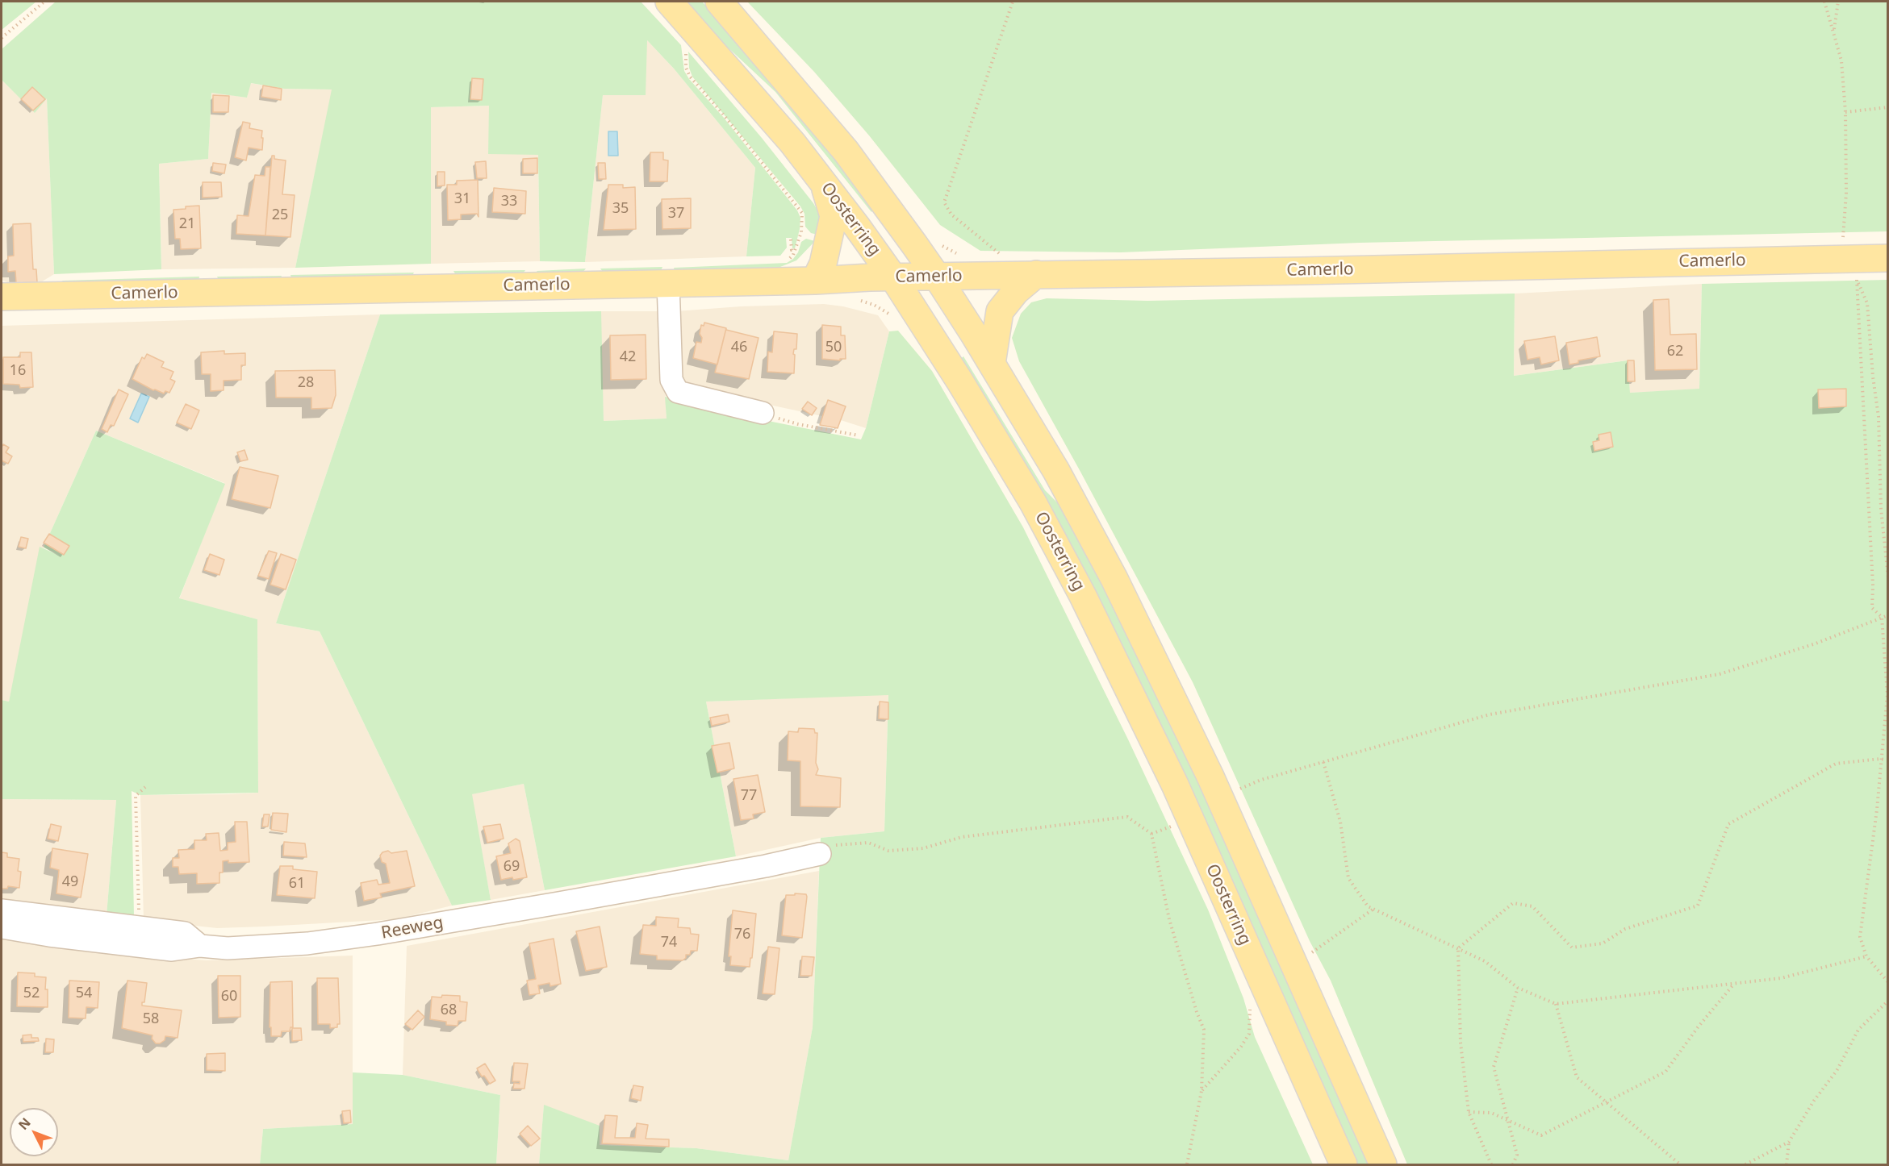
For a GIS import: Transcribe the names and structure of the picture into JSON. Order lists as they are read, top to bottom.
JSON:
{
  "streets": {
    "main road": ["Oosterring", "Camerlo"],
    "street": ["Reeweg"]
  },
  "crossings": [
    ["Oosterring", "Camerlo"]
  ],
  "house_numbers": [
    "31",
    "33",
    "35",
    "37",
    "25",
    "21",
    "46",
    "50",
    "62",
    "42",
    "16",
    "28",
    "77",
    "69",
    "49",
    "61",
    "76",
    "74",
    "52",
    "54",
    "60",
    "68",
    "58"
  ],
  "north": "top left"
}
